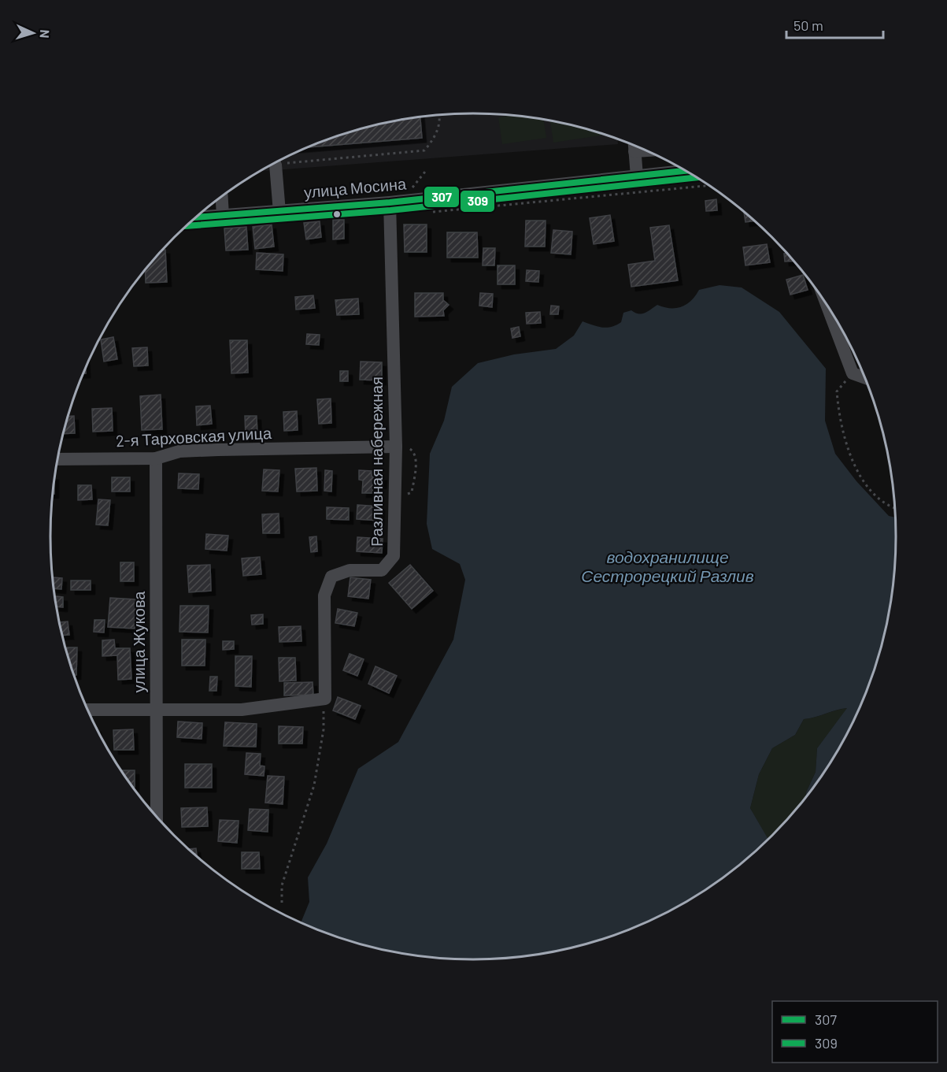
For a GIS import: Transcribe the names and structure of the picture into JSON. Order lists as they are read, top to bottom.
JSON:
{
  "streets": {
    "street": [
      "улица Мосина",
      "2-я Тарховская улица",
      "Разливная набережная",
      "улица Жукова"
    ]
  },
  "crossings": [
    ["улица Мосина", "Разливная набережная"],
    ["2-я Тарховская улица", "Разливная набережная"],
    ["2-я Тарховская улица", "улица Жукова"]
  ],
  "water": ["водохранилище Сестрорецкий Разлив"],
  "lines": ["transit line 307", "transit line 309"],
  "legend": ["307", "309"],
  "scale_bar": "50 m",
  "north": "right"
}
